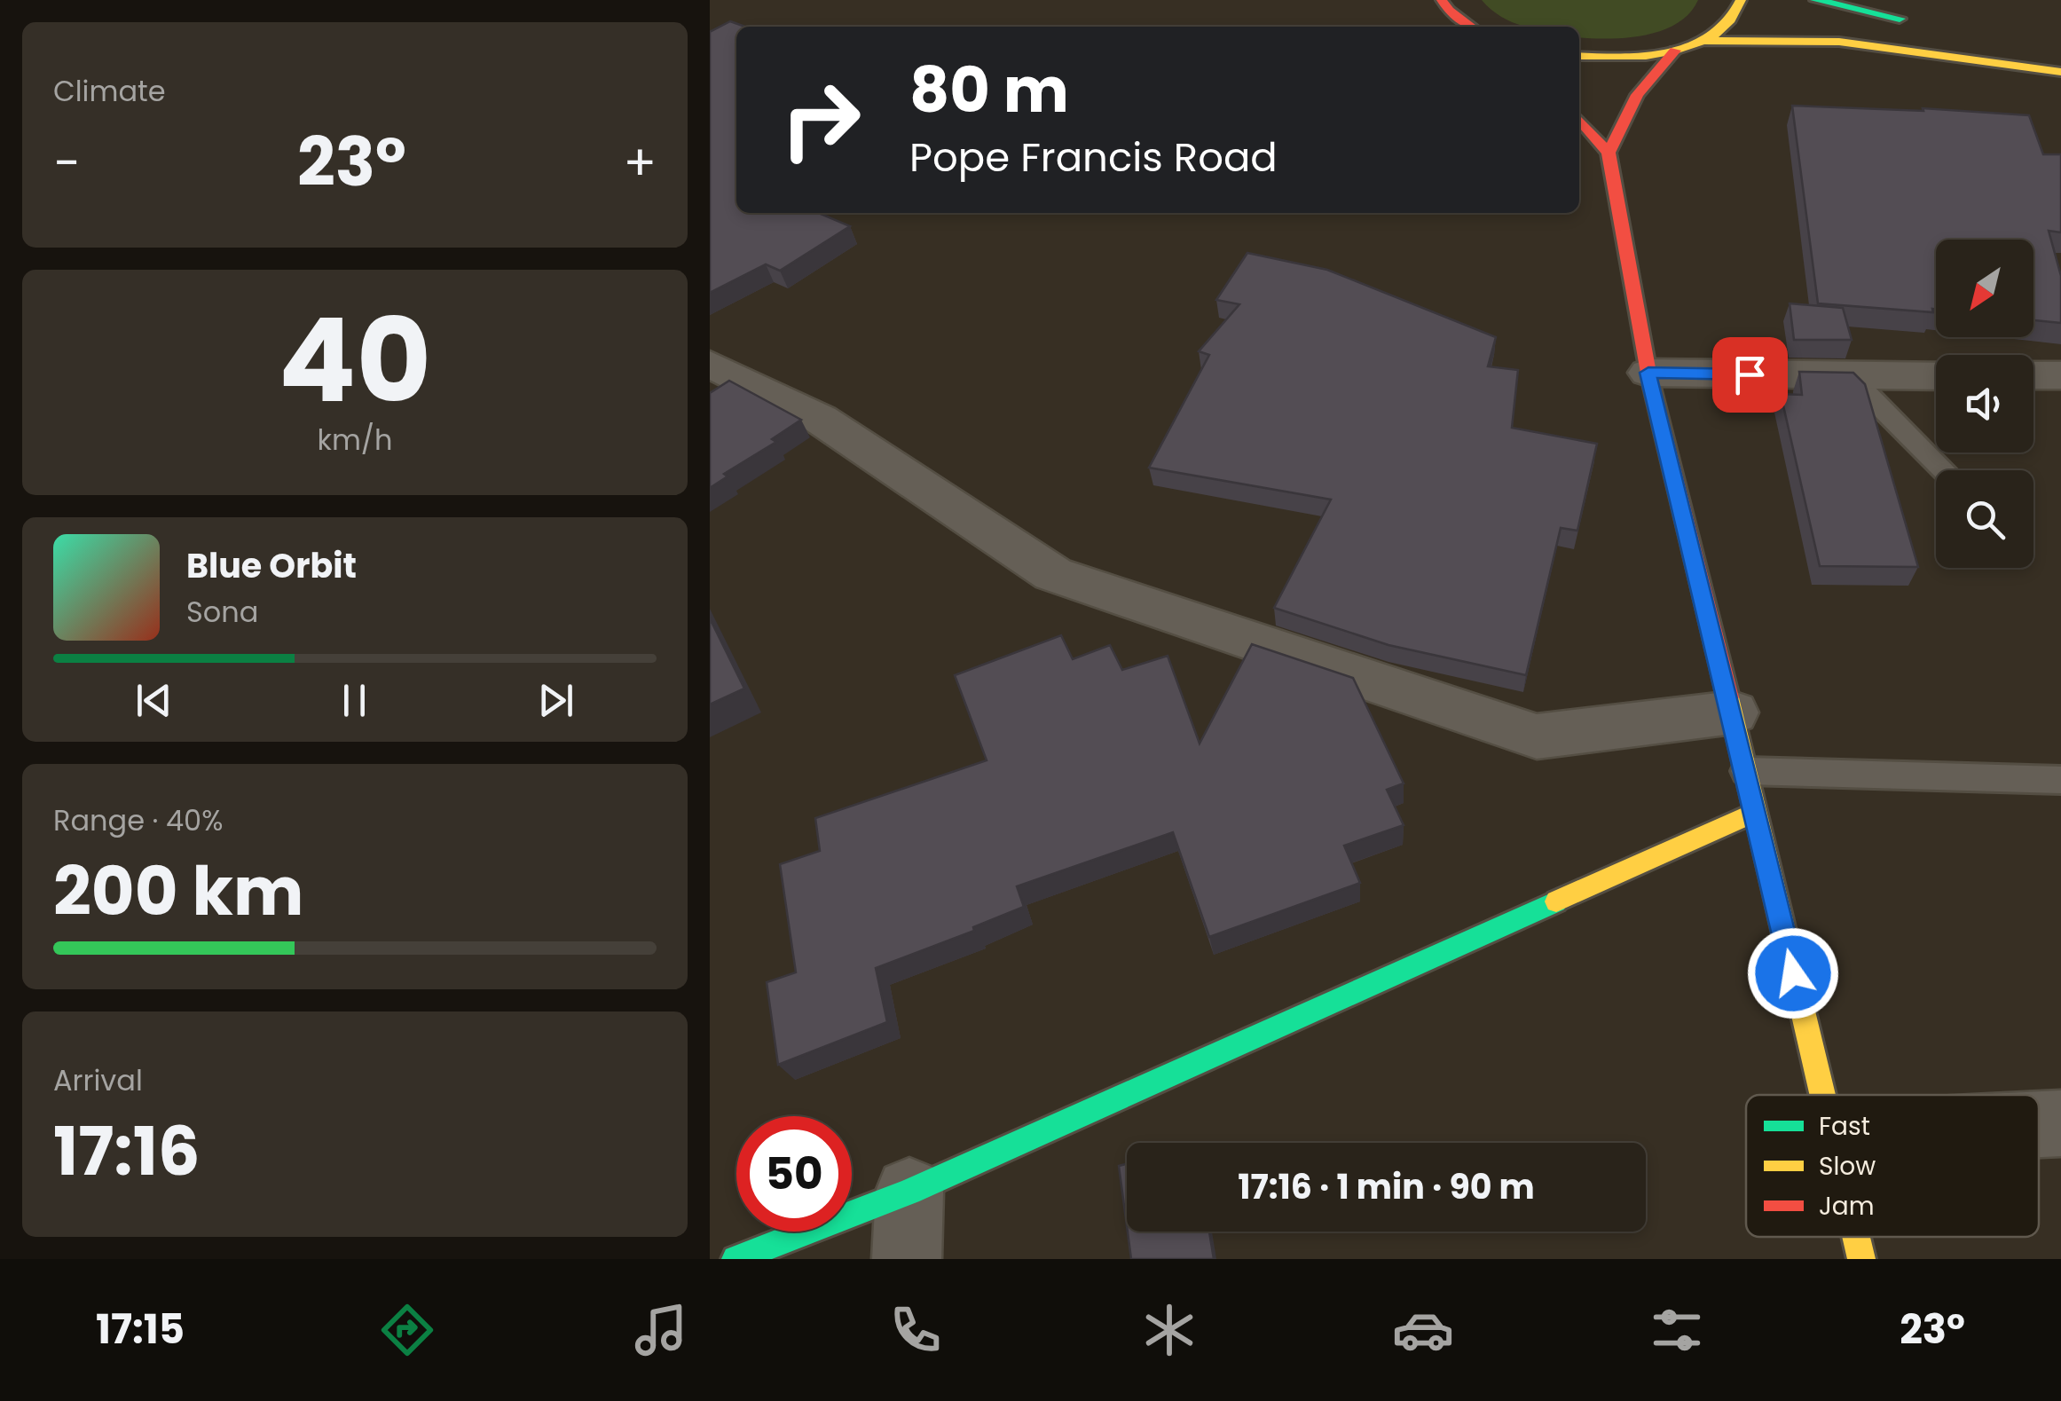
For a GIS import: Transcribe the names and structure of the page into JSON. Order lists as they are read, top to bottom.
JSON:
{
  "legend": ["Fast", "Slow", "Jam"],
  "north": "bottom left",
  "page": {
    "tile": [
      "Climate",
      ["40", "km/h"],
      ["Range · 40%", "200 km"],
      ["Arrival", "17:16"]
    ],
    "turn": ["80 m", "Pope Francis Road"],
    "heat": ["−", "23°", "+"],
    "song": ["Blue Orbit", "Sona"],
    "limit": "50",
    "trip": "17:16 · 1 min · 90 m",
    "tabs": ["17:15", "23°"]
  }
}
